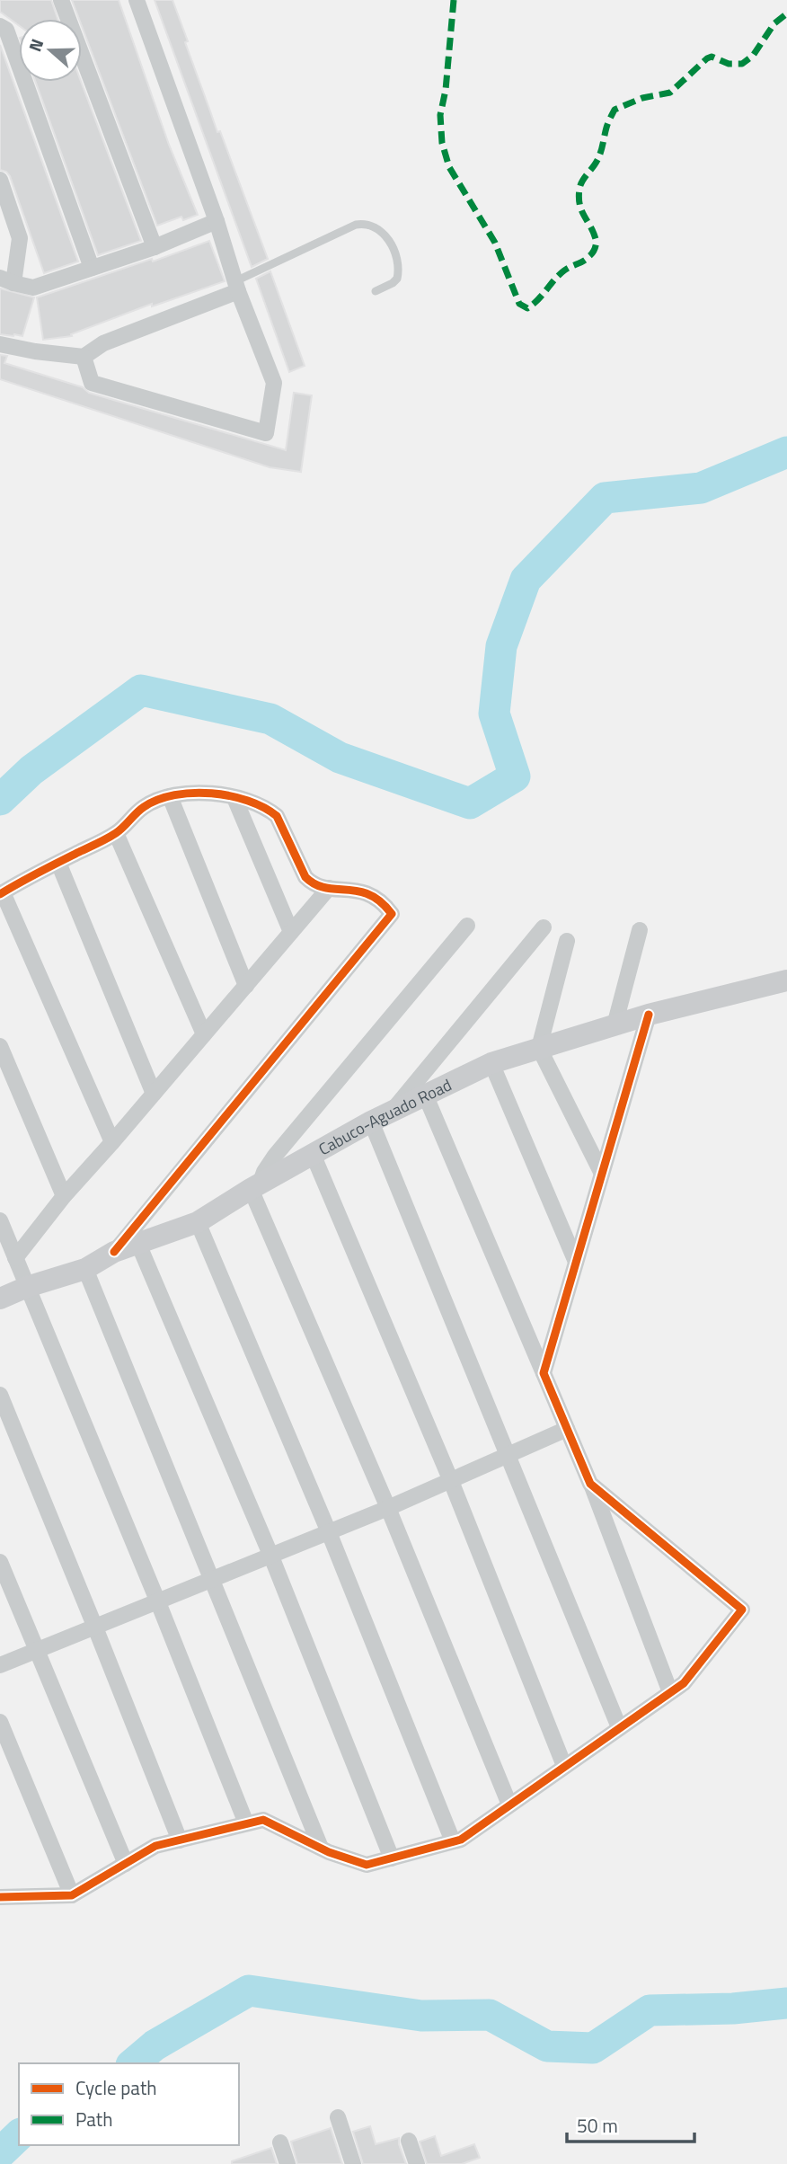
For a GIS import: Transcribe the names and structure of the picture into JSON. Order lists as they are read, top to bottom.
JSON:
{
  "streets": {
    "street": ["Cabuco-Aguado Road"]
  },
  "legend": ["Cycle path", "Path"],
  "scale_bar": "50 m",
  "north": "left"
}
